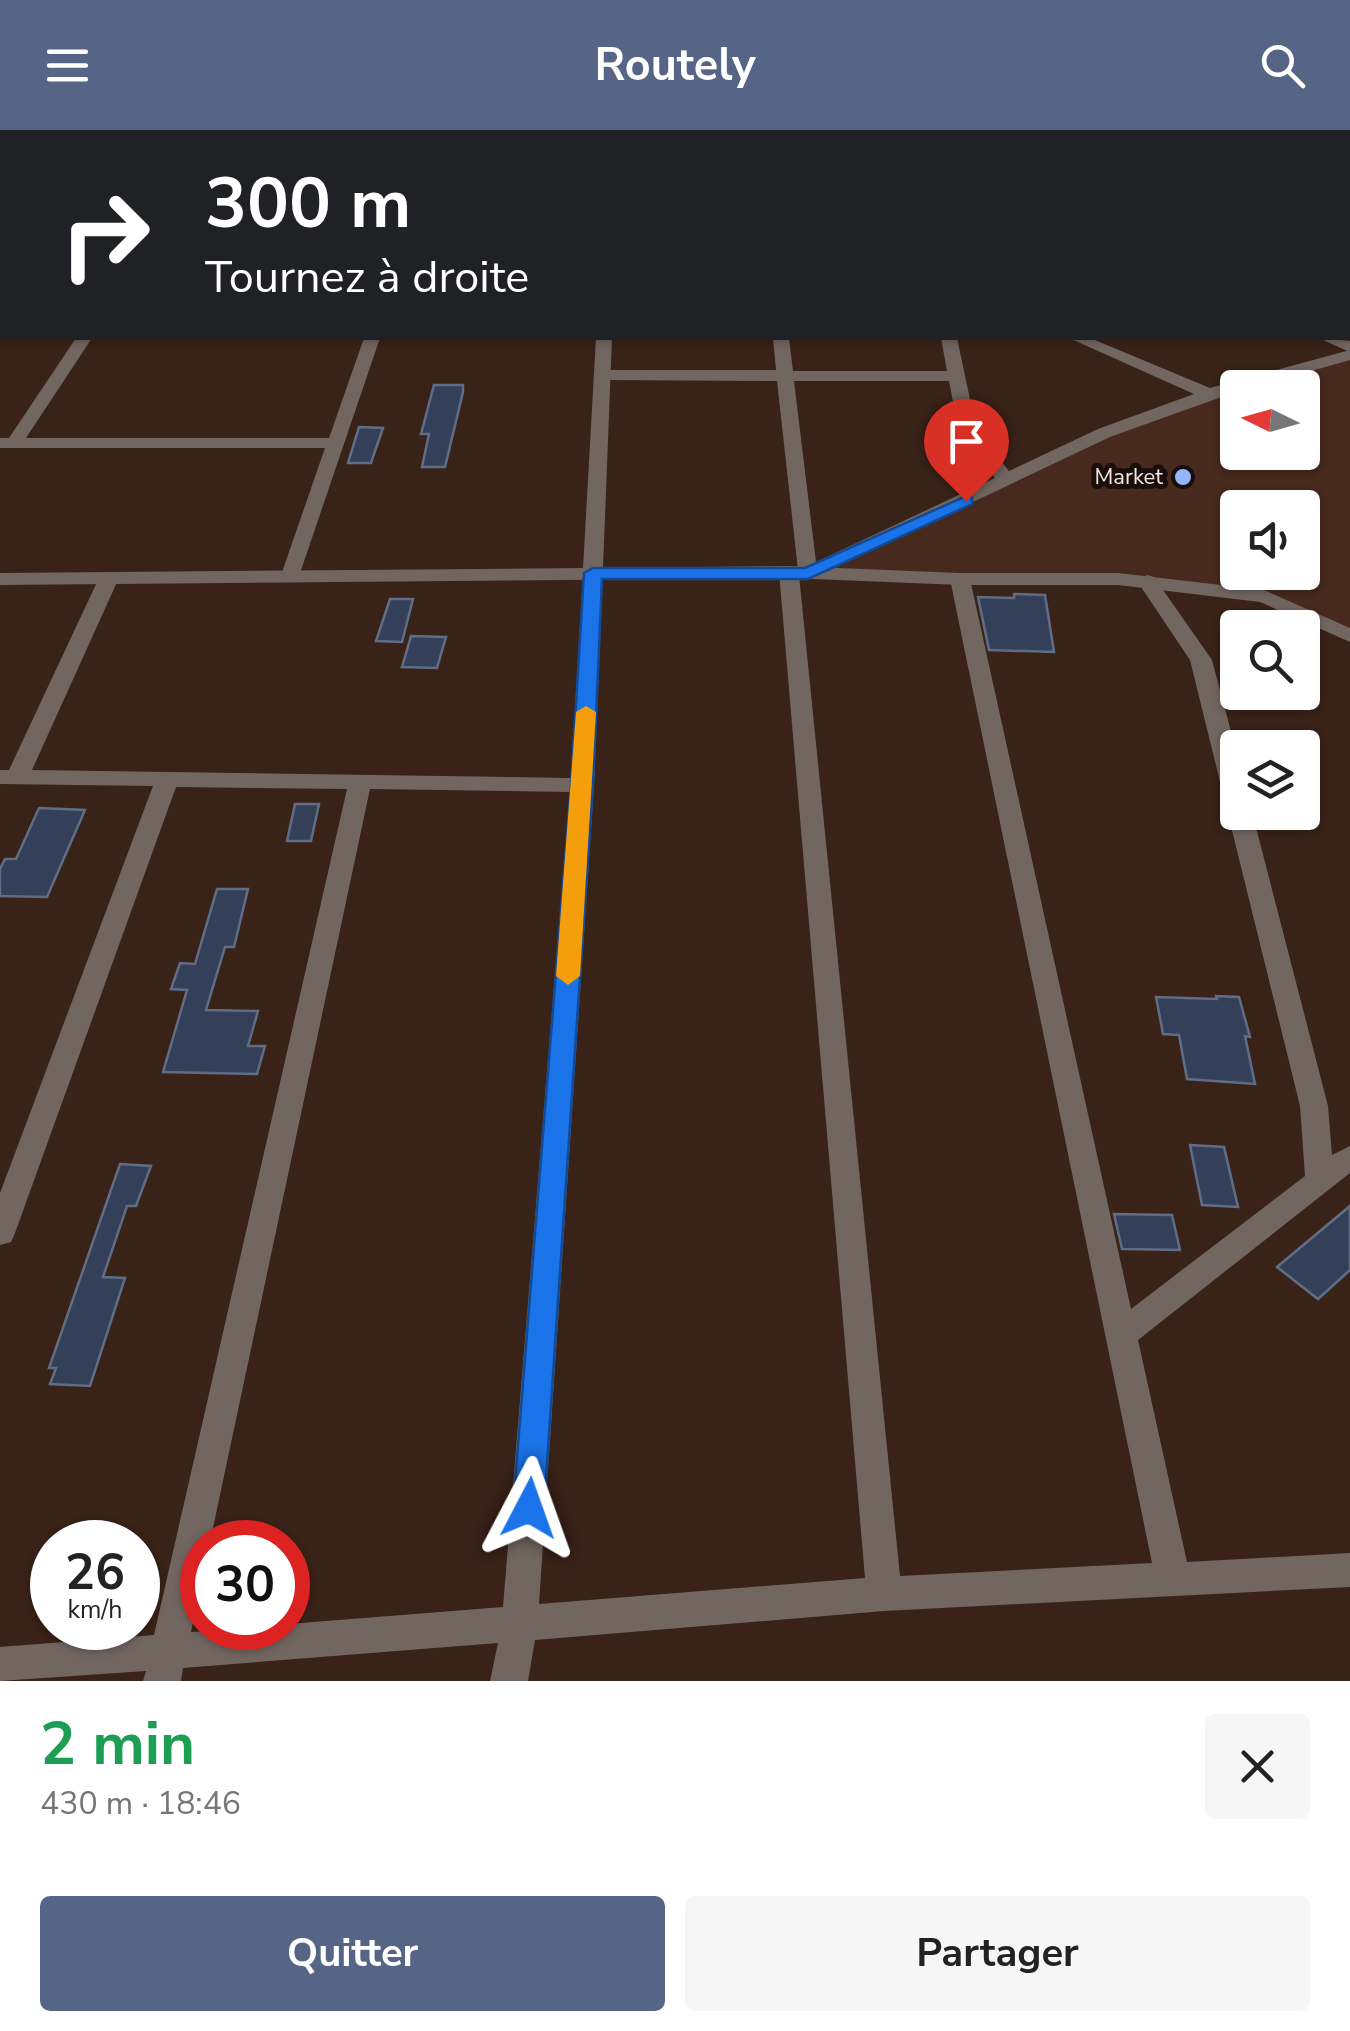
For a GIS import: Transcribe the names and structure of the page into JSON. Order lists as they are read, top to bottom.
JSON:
{
  "places": ["Market"],
  "north": "left",
  "page": {
    "header": "Routely",
    "turn": ["300 m", "Tournez à droite"],
    "speed": "26 km/h",
    "limit": "30",
    "heading": ["2 min", "430 m · 18:46"],
    "buttons": ["Quitter", "Partager"]
  }
}
